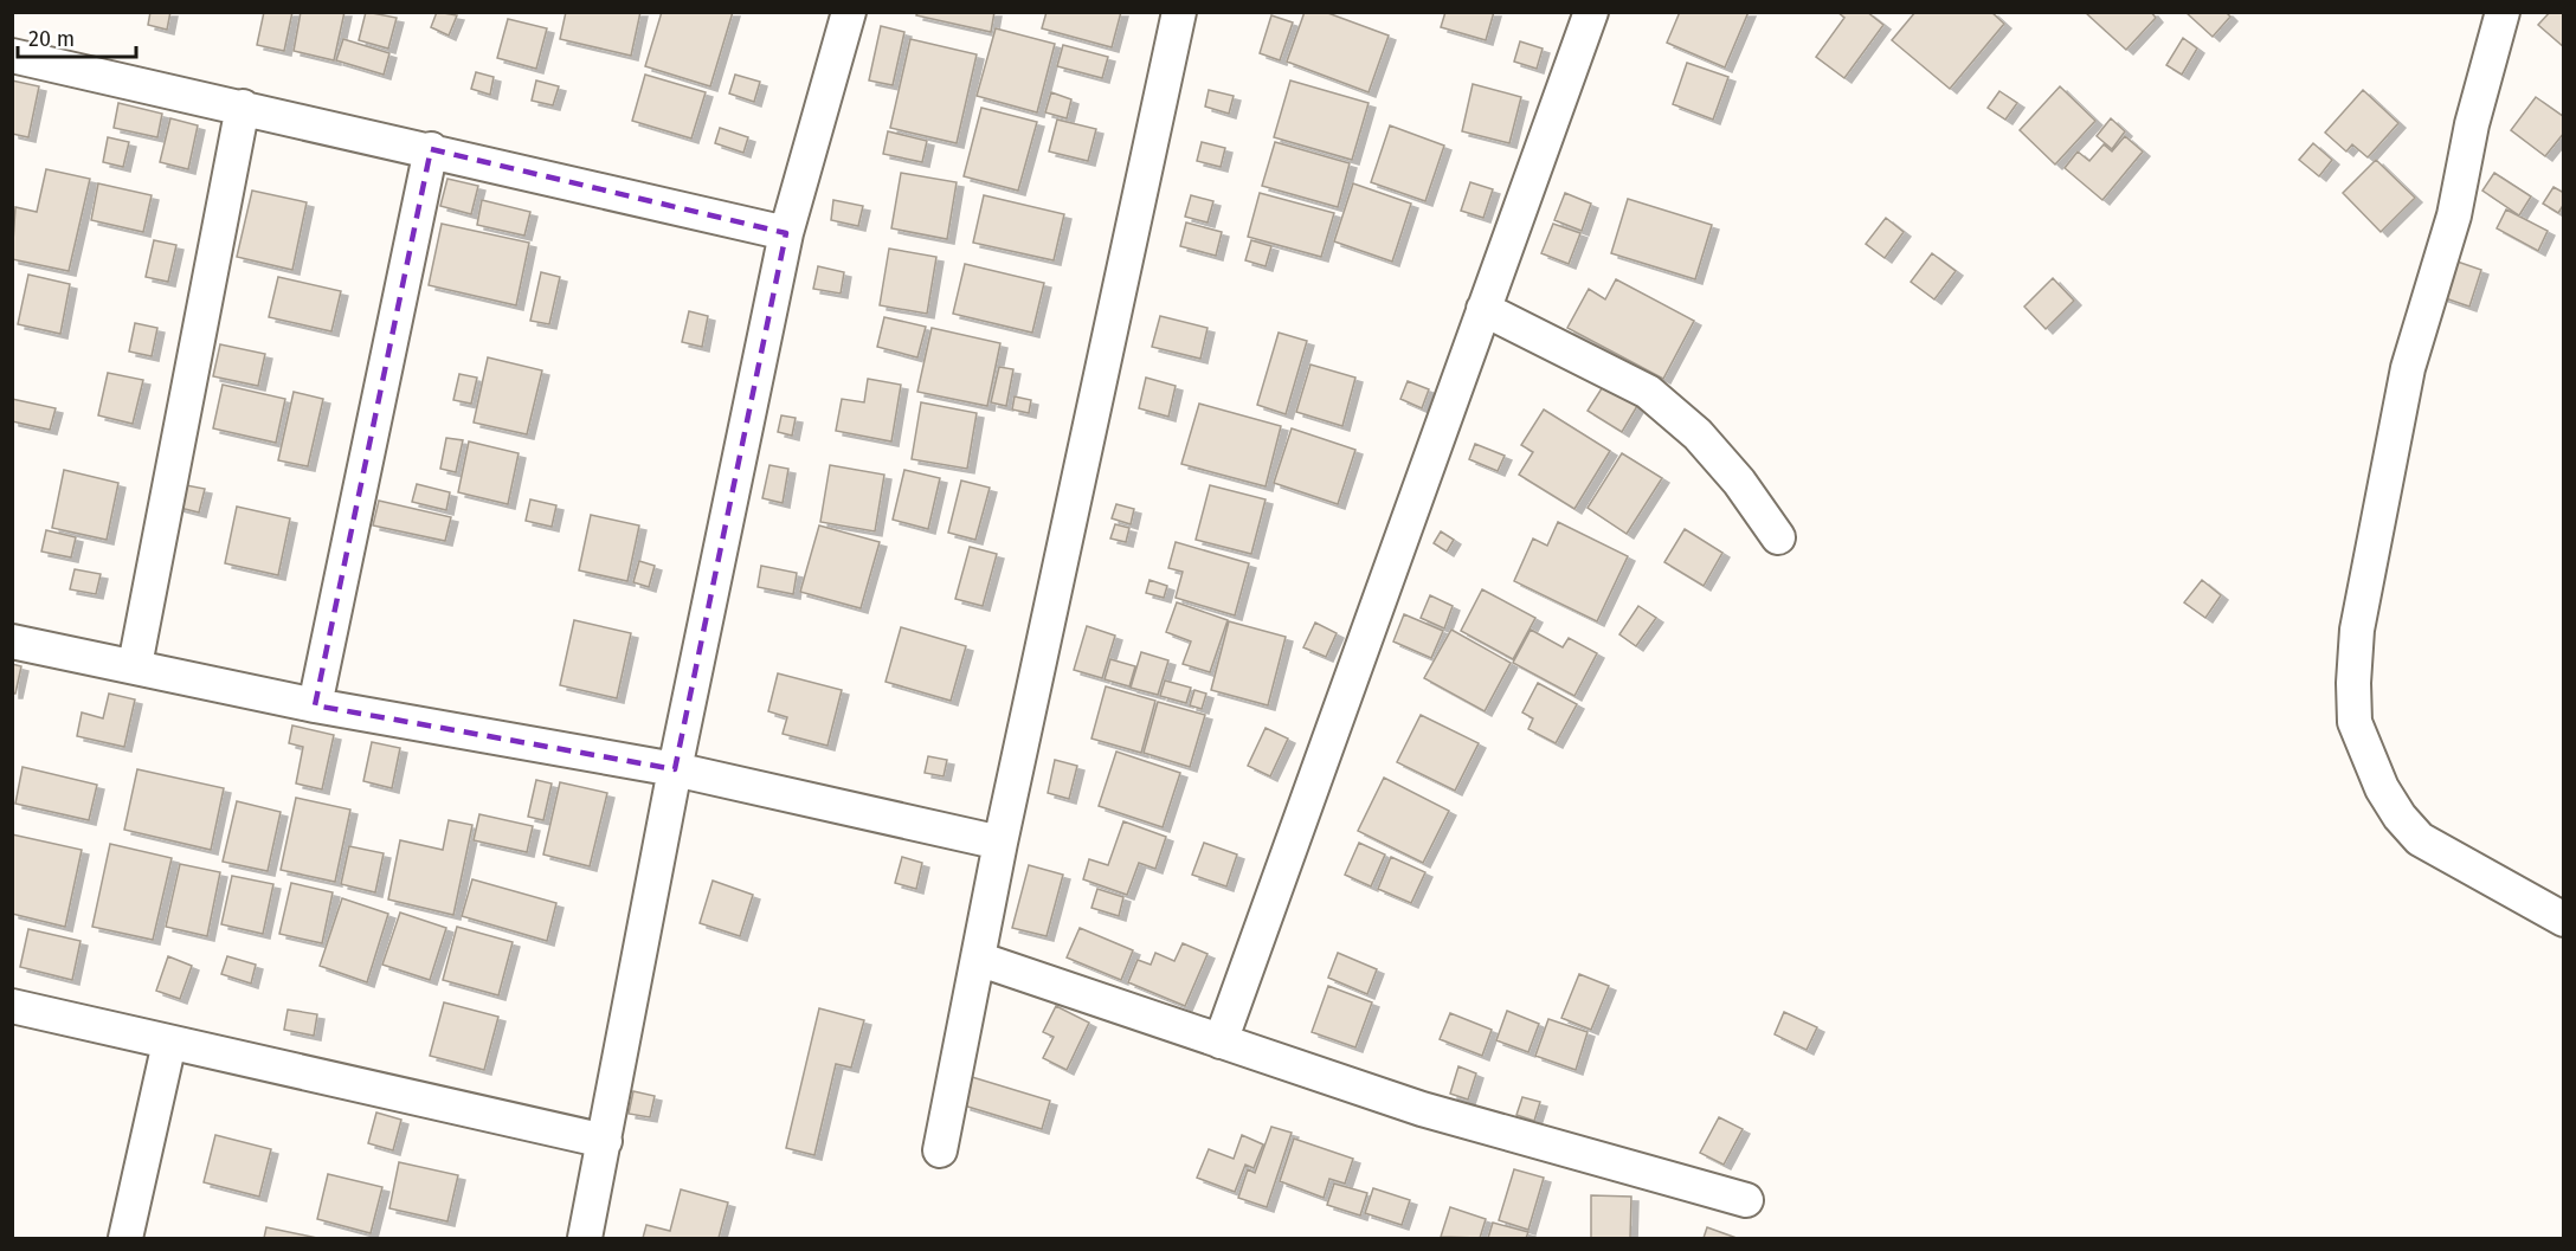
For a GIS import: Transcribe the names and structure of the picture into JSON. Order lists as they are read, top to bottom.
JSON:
{
  "scale_bar": "20 m"
}
